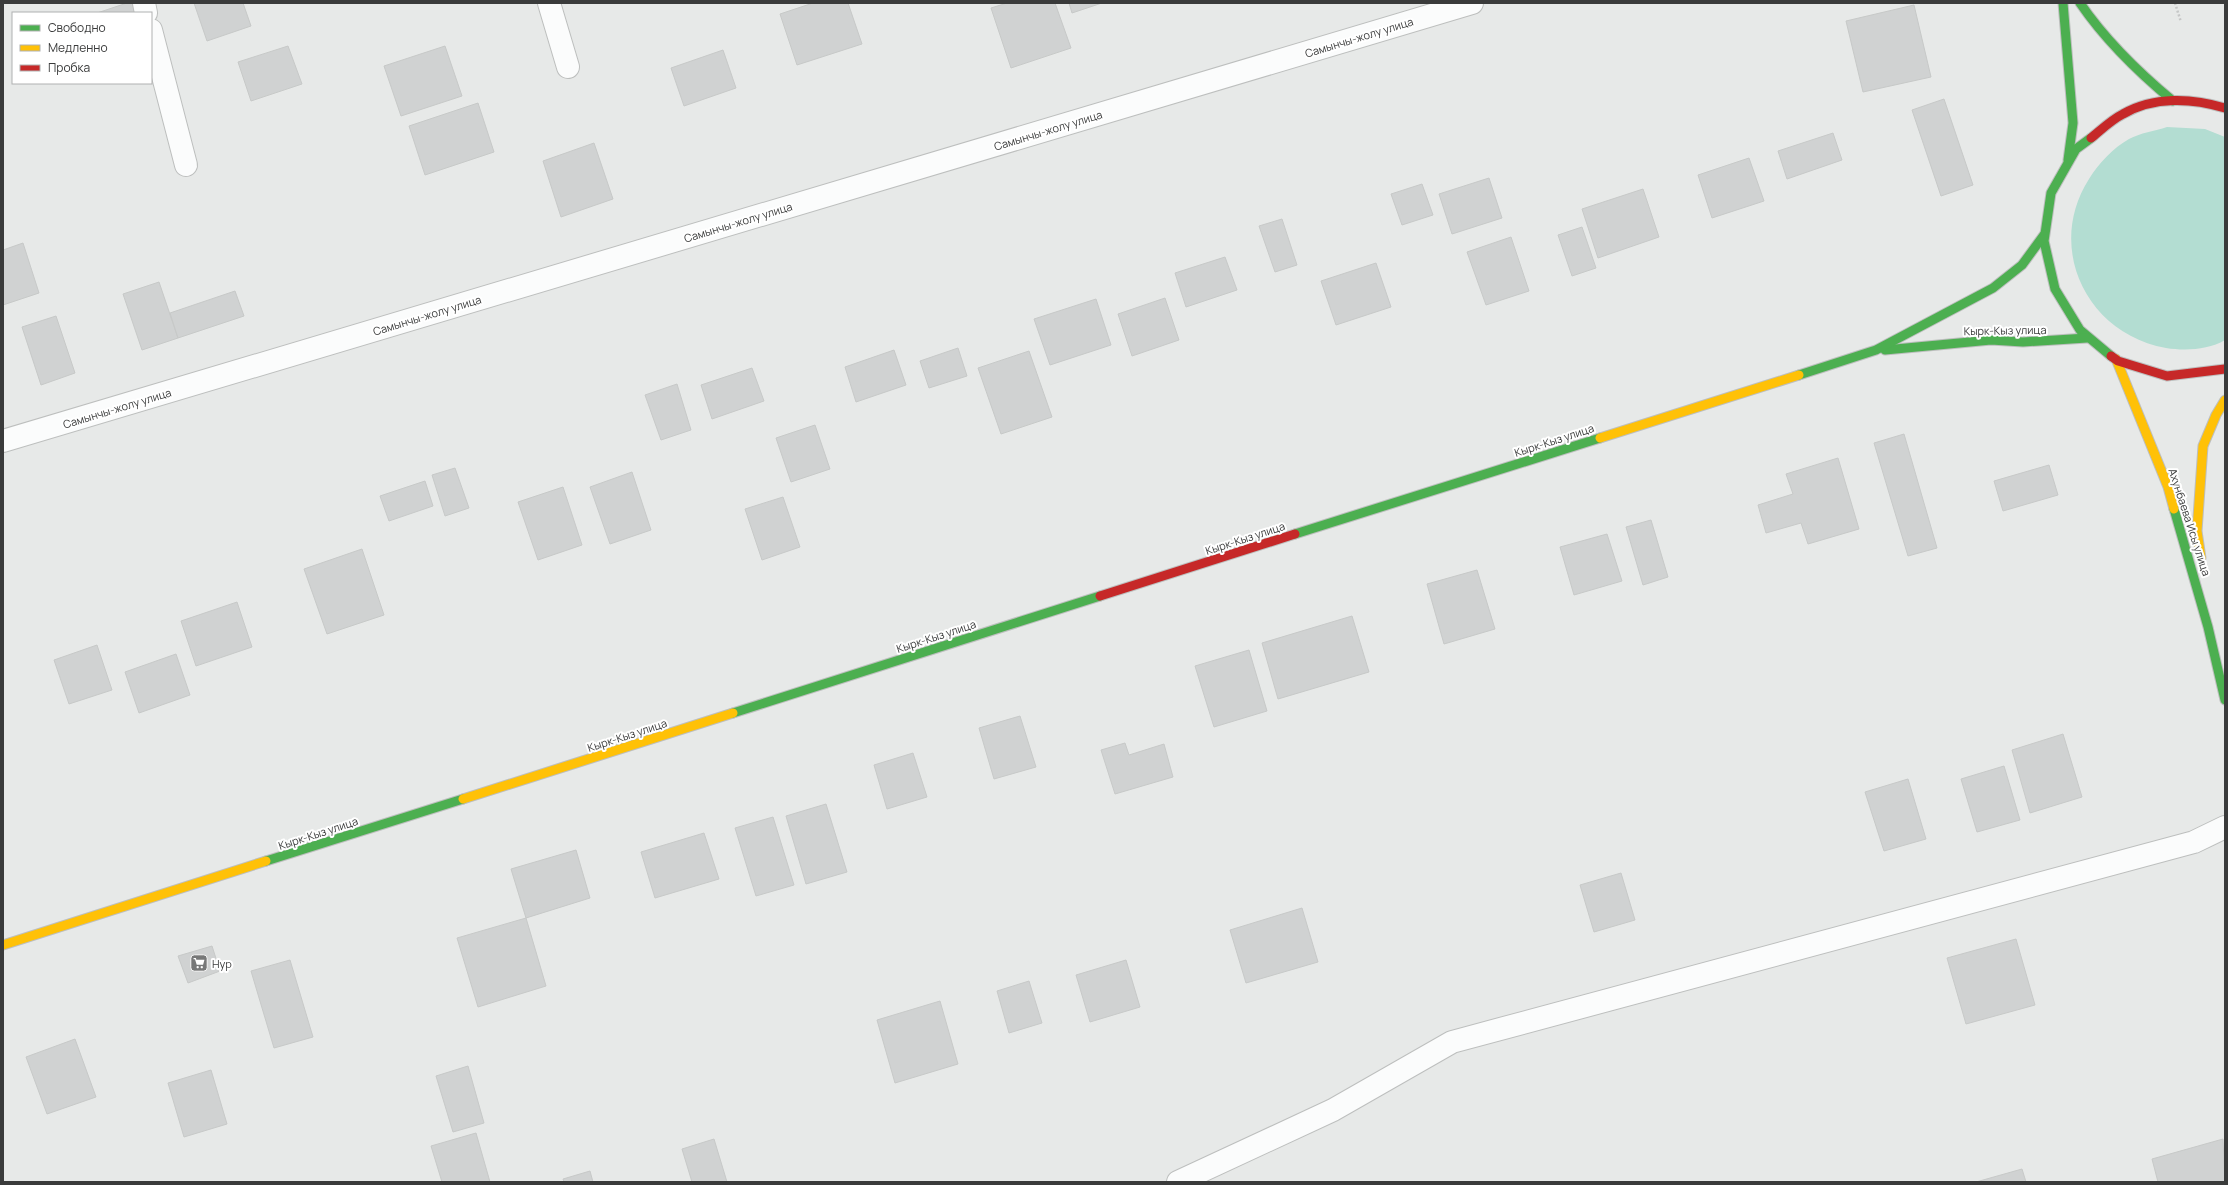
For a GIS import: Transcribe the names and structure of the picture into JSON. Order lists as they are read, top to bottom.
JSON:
{
  "streets": {
    "street": ["Самынчы-жолу улица", "Кырк-Кыз улица", "Ахунбаева Исы улица"]
  },
  "places": {
    "supermarket": ["Нур"]
  },
  "legend": ["Свободно", "Медленно", "Пробка"]
}
